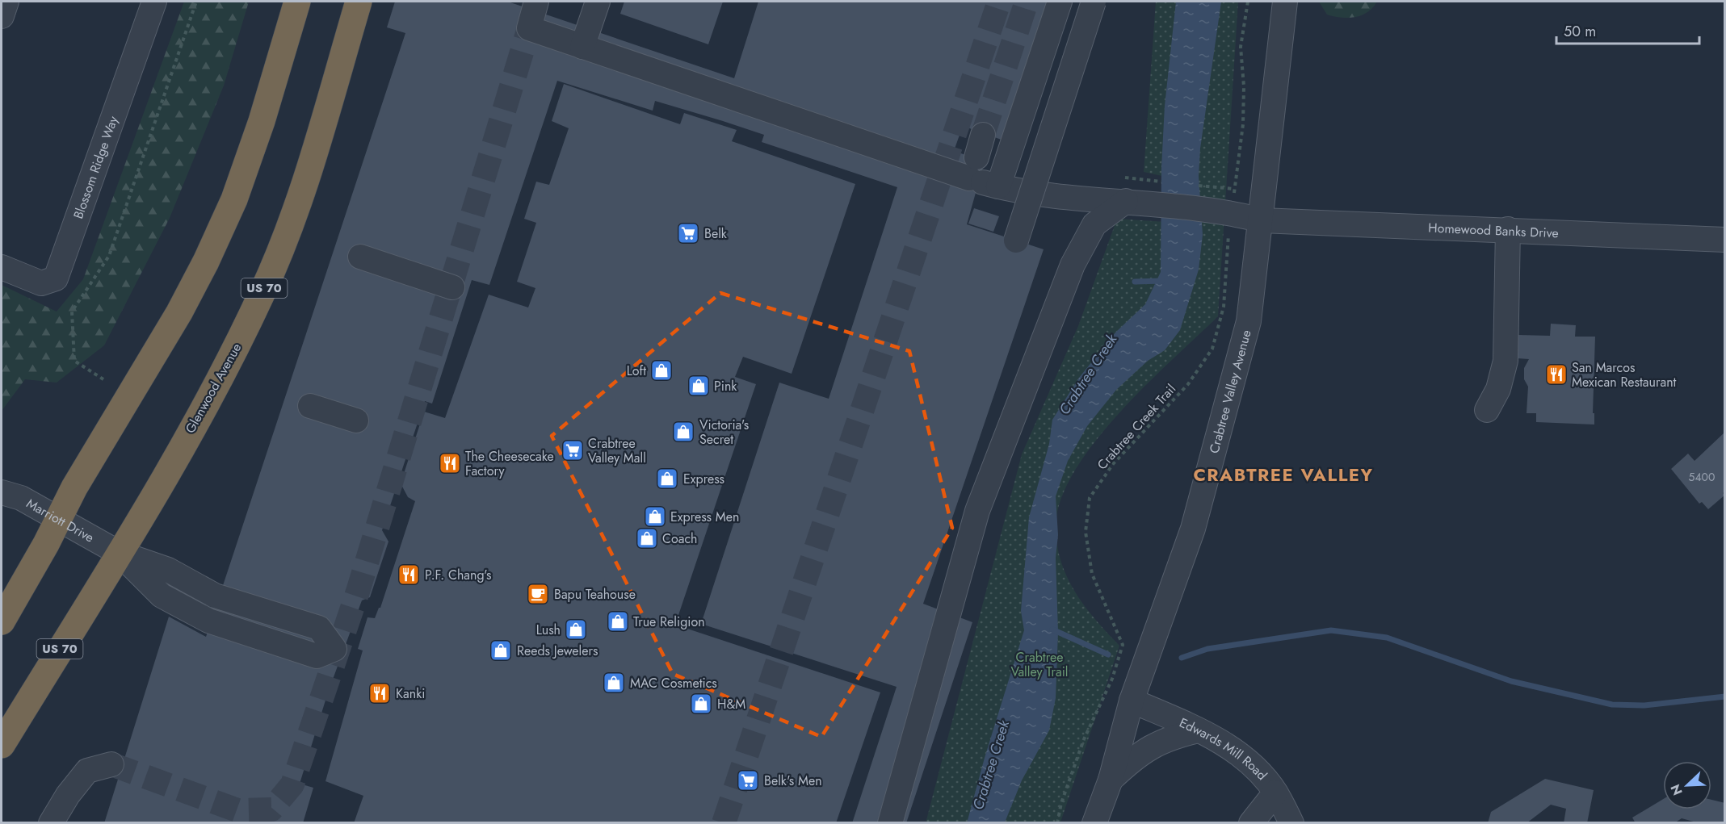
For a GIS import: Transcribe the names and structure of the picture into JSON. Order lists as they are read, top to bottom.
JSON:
{
  "streets": {
    "highway": ["US 70", "Glenwood Avenue"],
    "street": [
      "Blossom Ridge Way",
      "Homewood Banks Drive",
      "Crabtree Valley Avenue",
      "Marriott Drive",
      "Edwards Mill Road"
    ],
    "path": ["Crabtree Creek Trail"]
  },
  "crossings": [
    ["Homewood Banks Drive", "Crabtree Valley Avenue"],
    ["Glenwood Avenue", "Marriott Drive"],
    ["Crabtree Valley Avenue", "Edwards Mill Road"]
  ],
  "districts": ["CRABTREE VALLEY"],
  "water": ["Crabtree Creek"],
  "parks": ["Crabtree Valley Trail"],
  "places": {
    "supermarket": ["Belk", "Crabtree Valley Mall", "Belk's Men"],
    "shop": [
      "Loft",
      "Pink",
      "Victoria's Secret",
      "Express",
      "Express Men",
      "Coach",
      "True Religion",
      "Lush",
      "Reeds Jewelers",
      "MAC Cosmetics",
      "H&M"
    ],
    "restaurant": [
      "San Marcos Mexican Restaurant",
      "The Cheesecake Factory",
      "P.F. Chang's",
      "Kanki"
    ],
    "cafe": ["Bapu Teahouse"]
  },
  "house_numbers": ["5400"],
  "scale_bar": "50 m",
  "north": "bottom left"
}
